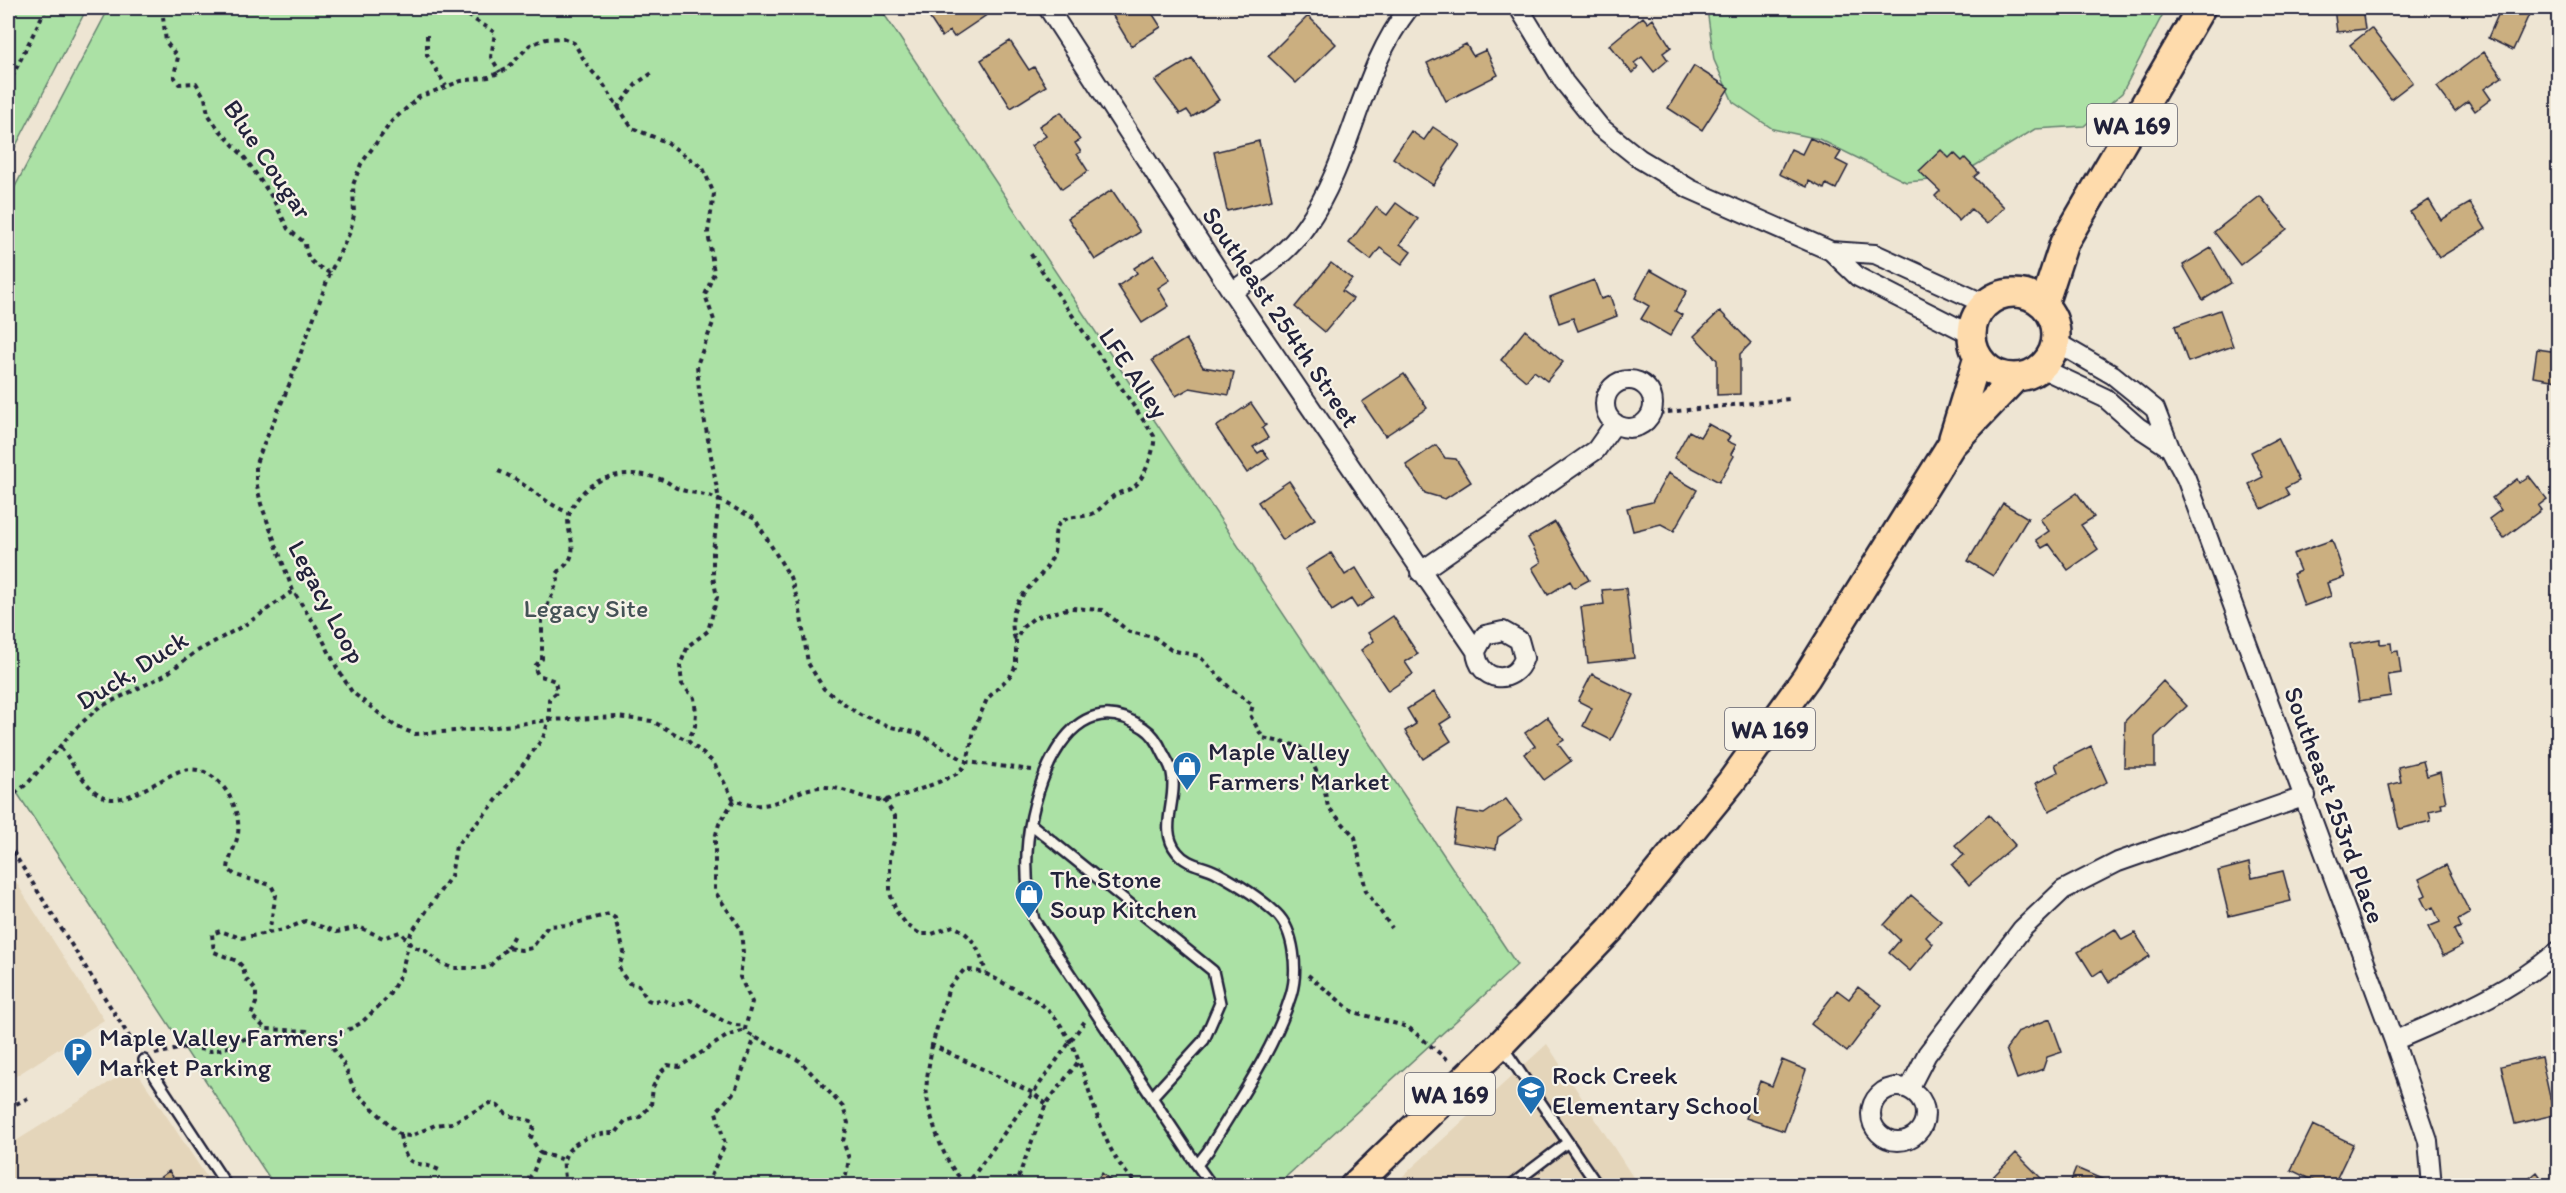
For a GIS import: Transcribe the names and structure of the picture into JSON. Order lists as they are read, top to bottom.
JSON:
{
  "streets": {
    "main road": ["WA 169"],
    "street": ["Southeast 254th Street", "Southeast 253rd Place"],
    "path": [
      "Blue Cougar",
      "LFE Alley",
      "Legacy Loop",
      "Duck, Duck"
    ]
  },
  "crossings": [
    ["WA 169", "Southeast 253rd Place"],
    ["Blue Cougar", "Legacy Loop"],
    ["Legacy Loop", "Duck, Duck"]
  ],
  "parks": ["Legacy Site"],
  "places": {
    "shop": ["Maple Valley Farmers' Market", "The Stone Soup Kitchen"],
    "parking": ["Maple Valley Farmers' Market Parking"],
    "school or university": ["Rock Creek Elementary School"]
  }
}
